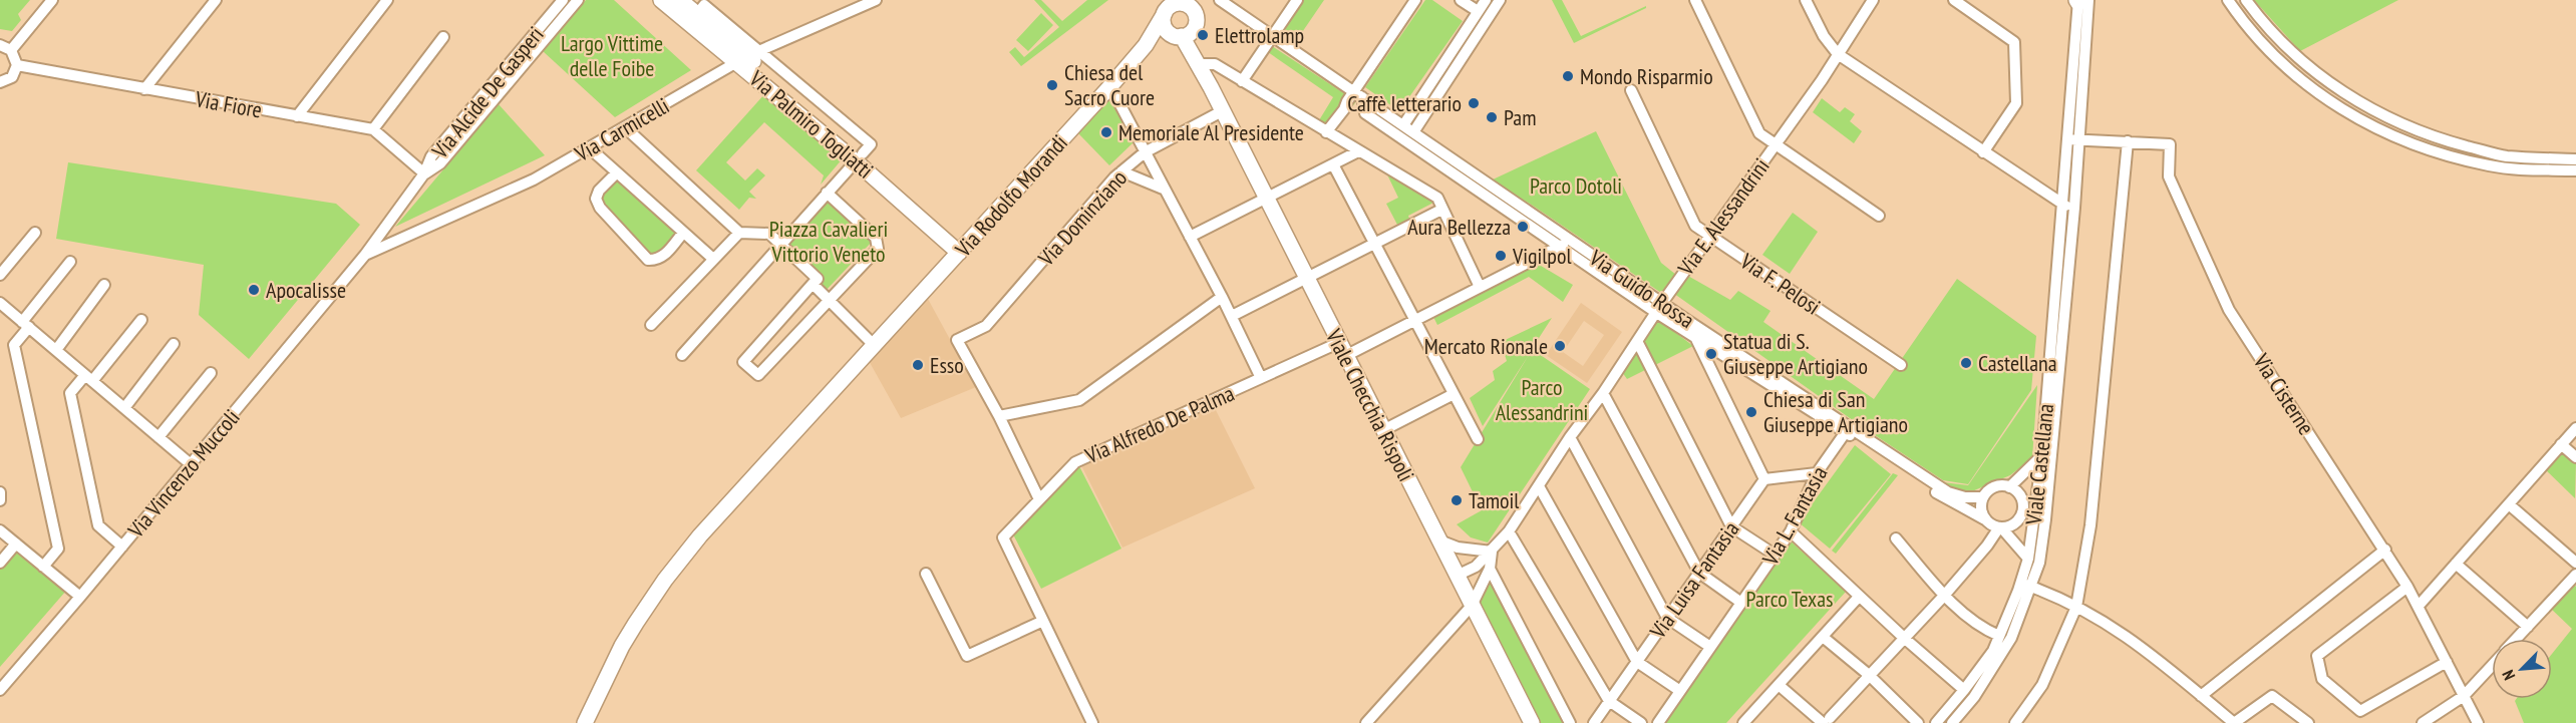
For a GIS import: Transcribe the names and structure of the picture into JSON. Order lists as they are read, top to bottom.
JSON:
{
  "streets": {
    "main road": ["Via Palmiro Togliatti", "Via Rodolfo Morandi", "Viale Checchia Rispoli"],
    "street": [
      "Via Alcide De Gasperi",
      "Via Fiore",
      "Via Carmicelli",
      "Via E. Alessandrini",
      "Via Dominziano",
      "Via F. Pelosi",
      "Via Guido Rossa",
      "Via Cisterne",
      "Via Alfredo De Palma",
      "Viale Castellana",
      "Via Vincenzo Muccoli",
      "Via L. Fantasia",
      "Via Luisa Fantasia"
    ]
  },
  "crossings": [
    ["Via Alcide De Gasperi", "Via Vincenzo Muccoli"],
    ["Via Palmiro Togliatti", "Via Carmicelli"],
    ["Via Palmiro Togliatti", "Via Rodolfo Morandi"],
    ["Via Carmicelli", "Via Vincenzo Muccoli"],
    ["Via Rodolfo Morandi", "Viale Checchia Rispoli"],
    ["Via E. Alessandrini", "Via F. Pelosi"],
    ["Via E. Alessandrini", "Via Guido Rossa"],
    ["Via E. Alessandrini", "Viale Checchia Rispoli"],
    ["Via Dominziano", "Viale Checchia Rispoli"],
    ["Via Guido Rossa", "Via Alfredo De Palma"],
    ["Via Guido Rossa", "Via L. Fantasia"],
    ["Via Cisterne", "Viale Castellana"],
    ["Viale Checchia Rispoli", "Via Alfredo De Palma"]
  ],
  "parks": [
    "Largo Vittime delle Foibe",
    "Parco Dotoli",
    "Piazza Cavalieri Vittorio Veneto",
    "Parco Alessandrini",
    "Parco Texas"
  ],
  "places": [
    "Elettrolamp",
    "Mondo Risparmio",
    "Chiesa del Sacro Cuore",
    "Caffè letterario",
    "Pam",
    "Memoriale Al Presidente",
    "Aura Bellezza",
    "Vigilpol",
    "Apocalisse",
    "Mercato Rionale",
    "Statua di S. Giuseppe Artigiano",
    "Castellana",
    "Esso",
    "Chiesa di San Giuseppe Artigiano",
    "Tamoil"
  ],
  "north": "bottom left"
}
